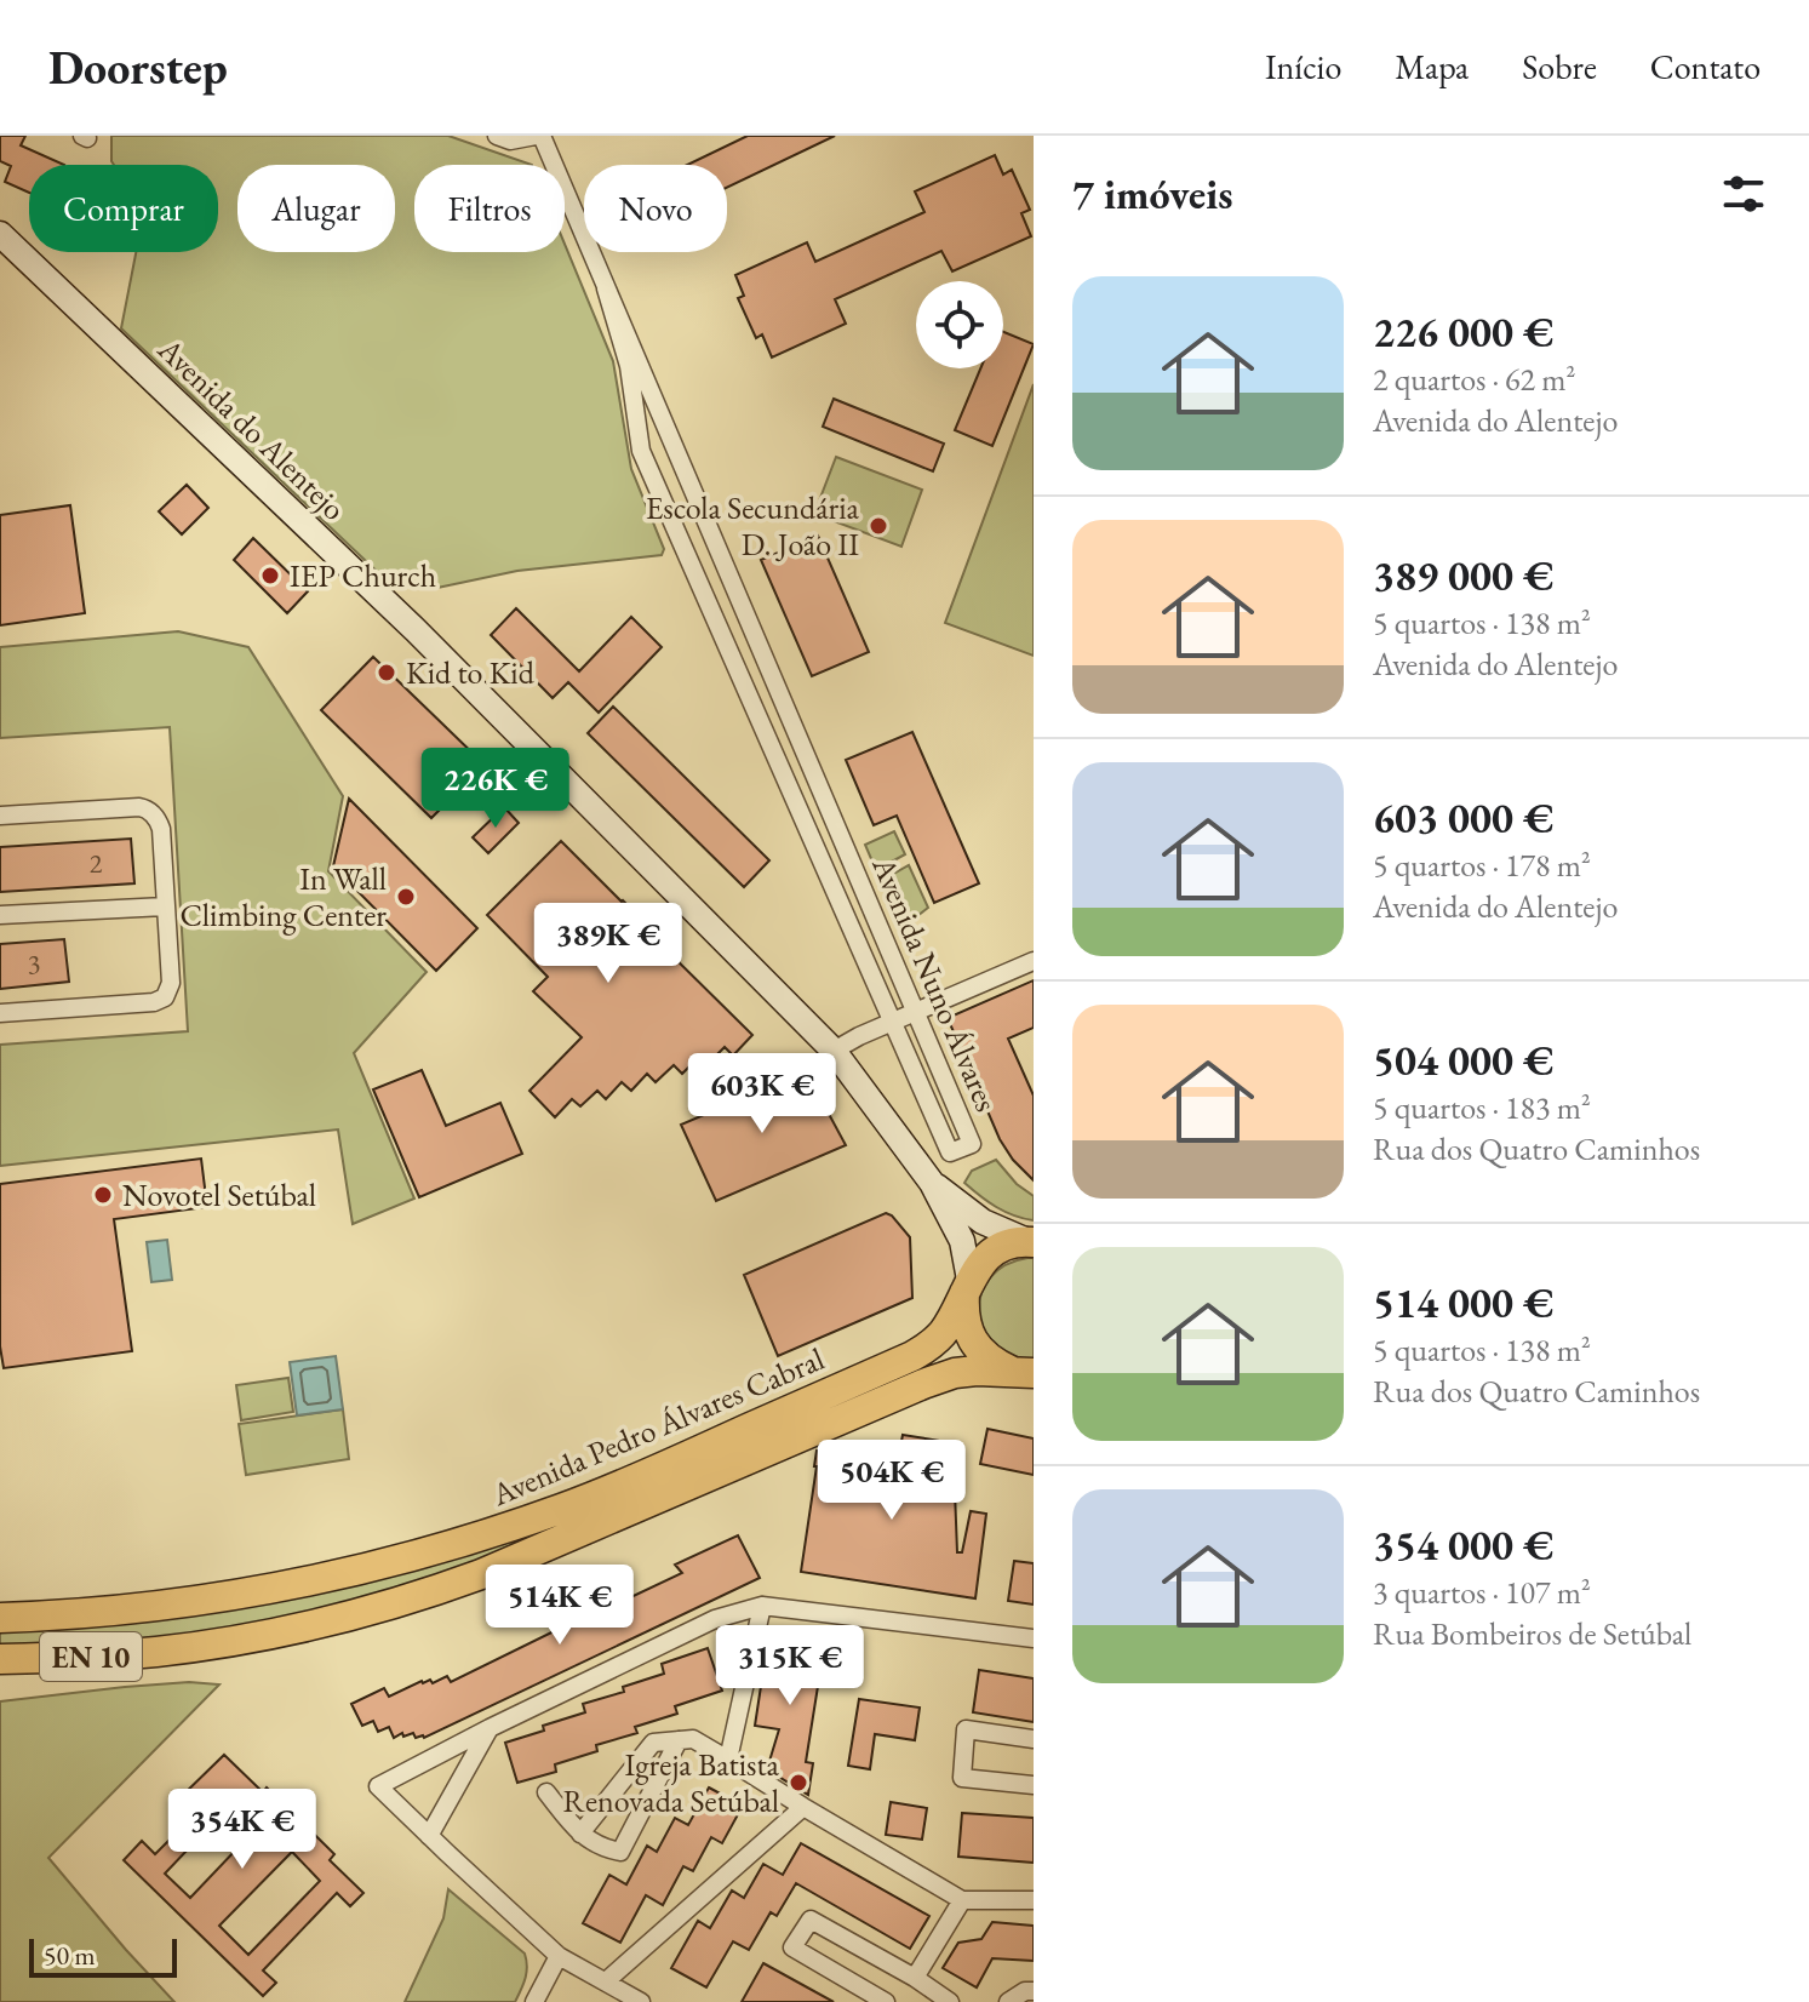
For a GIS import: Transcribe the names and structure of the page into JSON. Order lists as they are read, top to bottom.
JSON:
{
  "streets": {
    "main road": ["Avenida do Alentejo", "Avenida Pedro Álvares Cabral", "EN 10"],
    "street": ["Avenida Nuno Álvares"]
  },
  "crossings": [
    ["Avenida do Alentejo", "Avenida Pedro Álvares Cabral"]
  ],
  "places": [
    "Escola Secundária D. João II",
    "IEP Church",
    "Kid to Kid",
    "In Wall Climbing Center",
    "Novotel Setúbal",
    "Igreja Batista Renovada Setúbal"
  ],
  "house_numbers": ["2", "3"],
  "scale_bar": "50 m",
  "page": {
    "header": "Doorstep",
    "nav": [
      "Início",
      "Mapa",
      "Sobre",
      "Contato"
    ],
    "heading": "7 imóveis",
    "chip": [
      "Comprar",
      "Alugar",
      "Filtros",
      "Novo"
    ],
    "list": [
      {
        "name": "226 000 €",
        "note": "2 quartos · 62 m² · Avenida do Alentejo"
      },
      {
        "name": "389 000 €",
        "note": "5 quartos · 138 m² · Avenida do Alentejo"
      },
      {
        "name": "603 000 €",
        "note": "5 quartos · 178 m² · Avenida do Alentejo"
      },
      {
        "name": "504 000 €",
        "note": "5 quartos · 183 m² · Rua dos Quatro Caminhos"
      },
      {
        "name": "514 000 €",
        "note": "5 quartos · 138 m² · Rua dos Quatro Caminhos"
      },
      {
        "name": "354 000 €",
        "note": "3 quartos · 107 m² · Rua Bombeiros de Setúbal"
      }
    ],
    "price": [
      "226K €",
      "389K €",
      "603K €",
      "504K €",
      "514K €",
      "315K €",
      "354K €"
    ],
    "scale": "50 m"
  }
}
